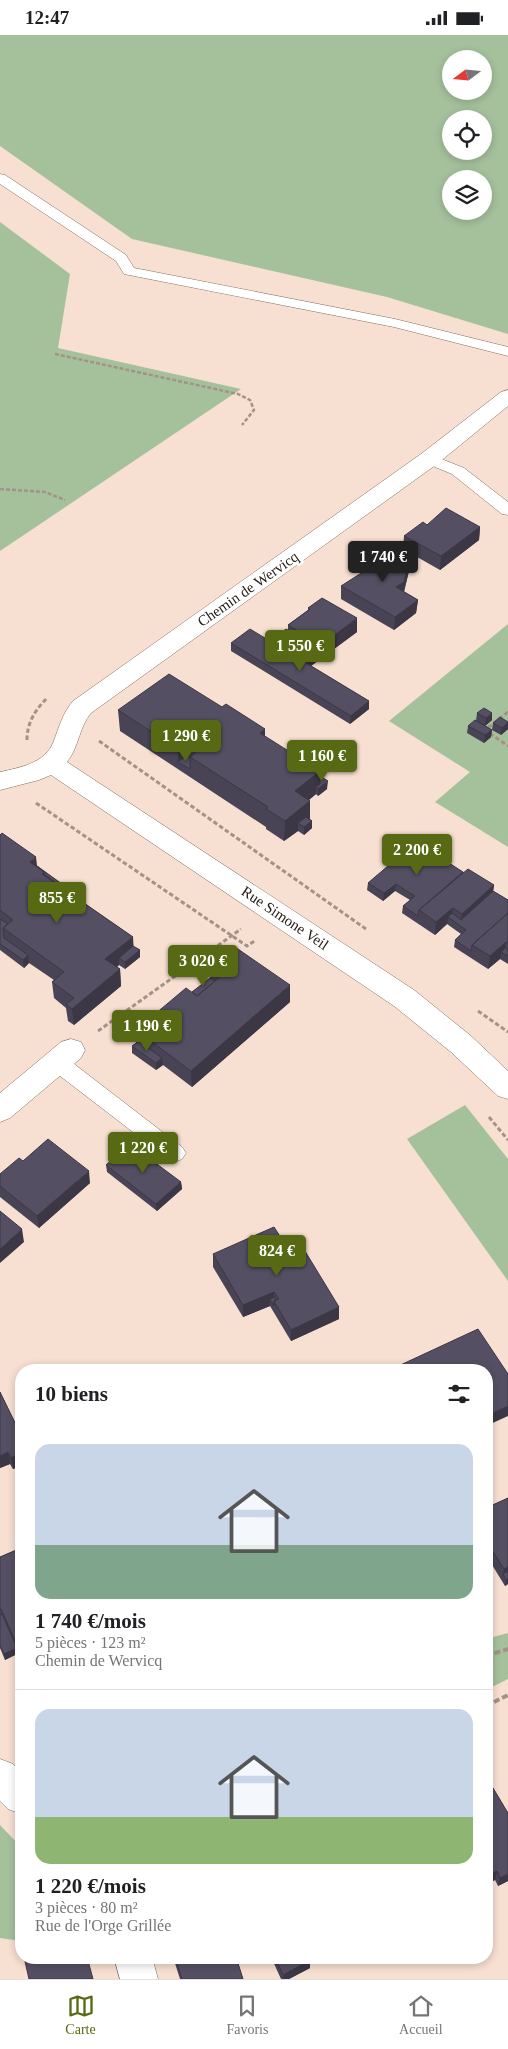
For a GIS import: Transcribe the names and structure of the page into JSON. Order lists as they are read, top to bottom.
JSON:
{
  "streets": {
    "street": ["Chemin de Wervicq", "Rue Simone Veil"]
  },
  "crossings": [
    ["Chemin de Wervicq", "Rue Simone Veil"]
  ],
  "north": "left",
  "page": {
    "status": "12:47",
    "price": [
      "1 740 €",
      "1 550 €",
      "1 290 €",
      "1 160 €",
      "2 200 €",
      "855 €",
      "3 020 €",
      "1 190 €",
      "1 220 €",
      "824 €"
    ],
    "heading": "10 biens",
    "list": [
      {
        "name": "1 740 €/mois",
        "note": "5 pièces · 123 m² · Chemin de Wervicq"
      },
      {
        "name": "1 220 €/mois",
        "note": "3 pièces · 80 m² · Rue de l'Orge Grillée"
      }
    ],
    "tabs": ["Carte", "Favoris", "Accueil"]
  }
}
